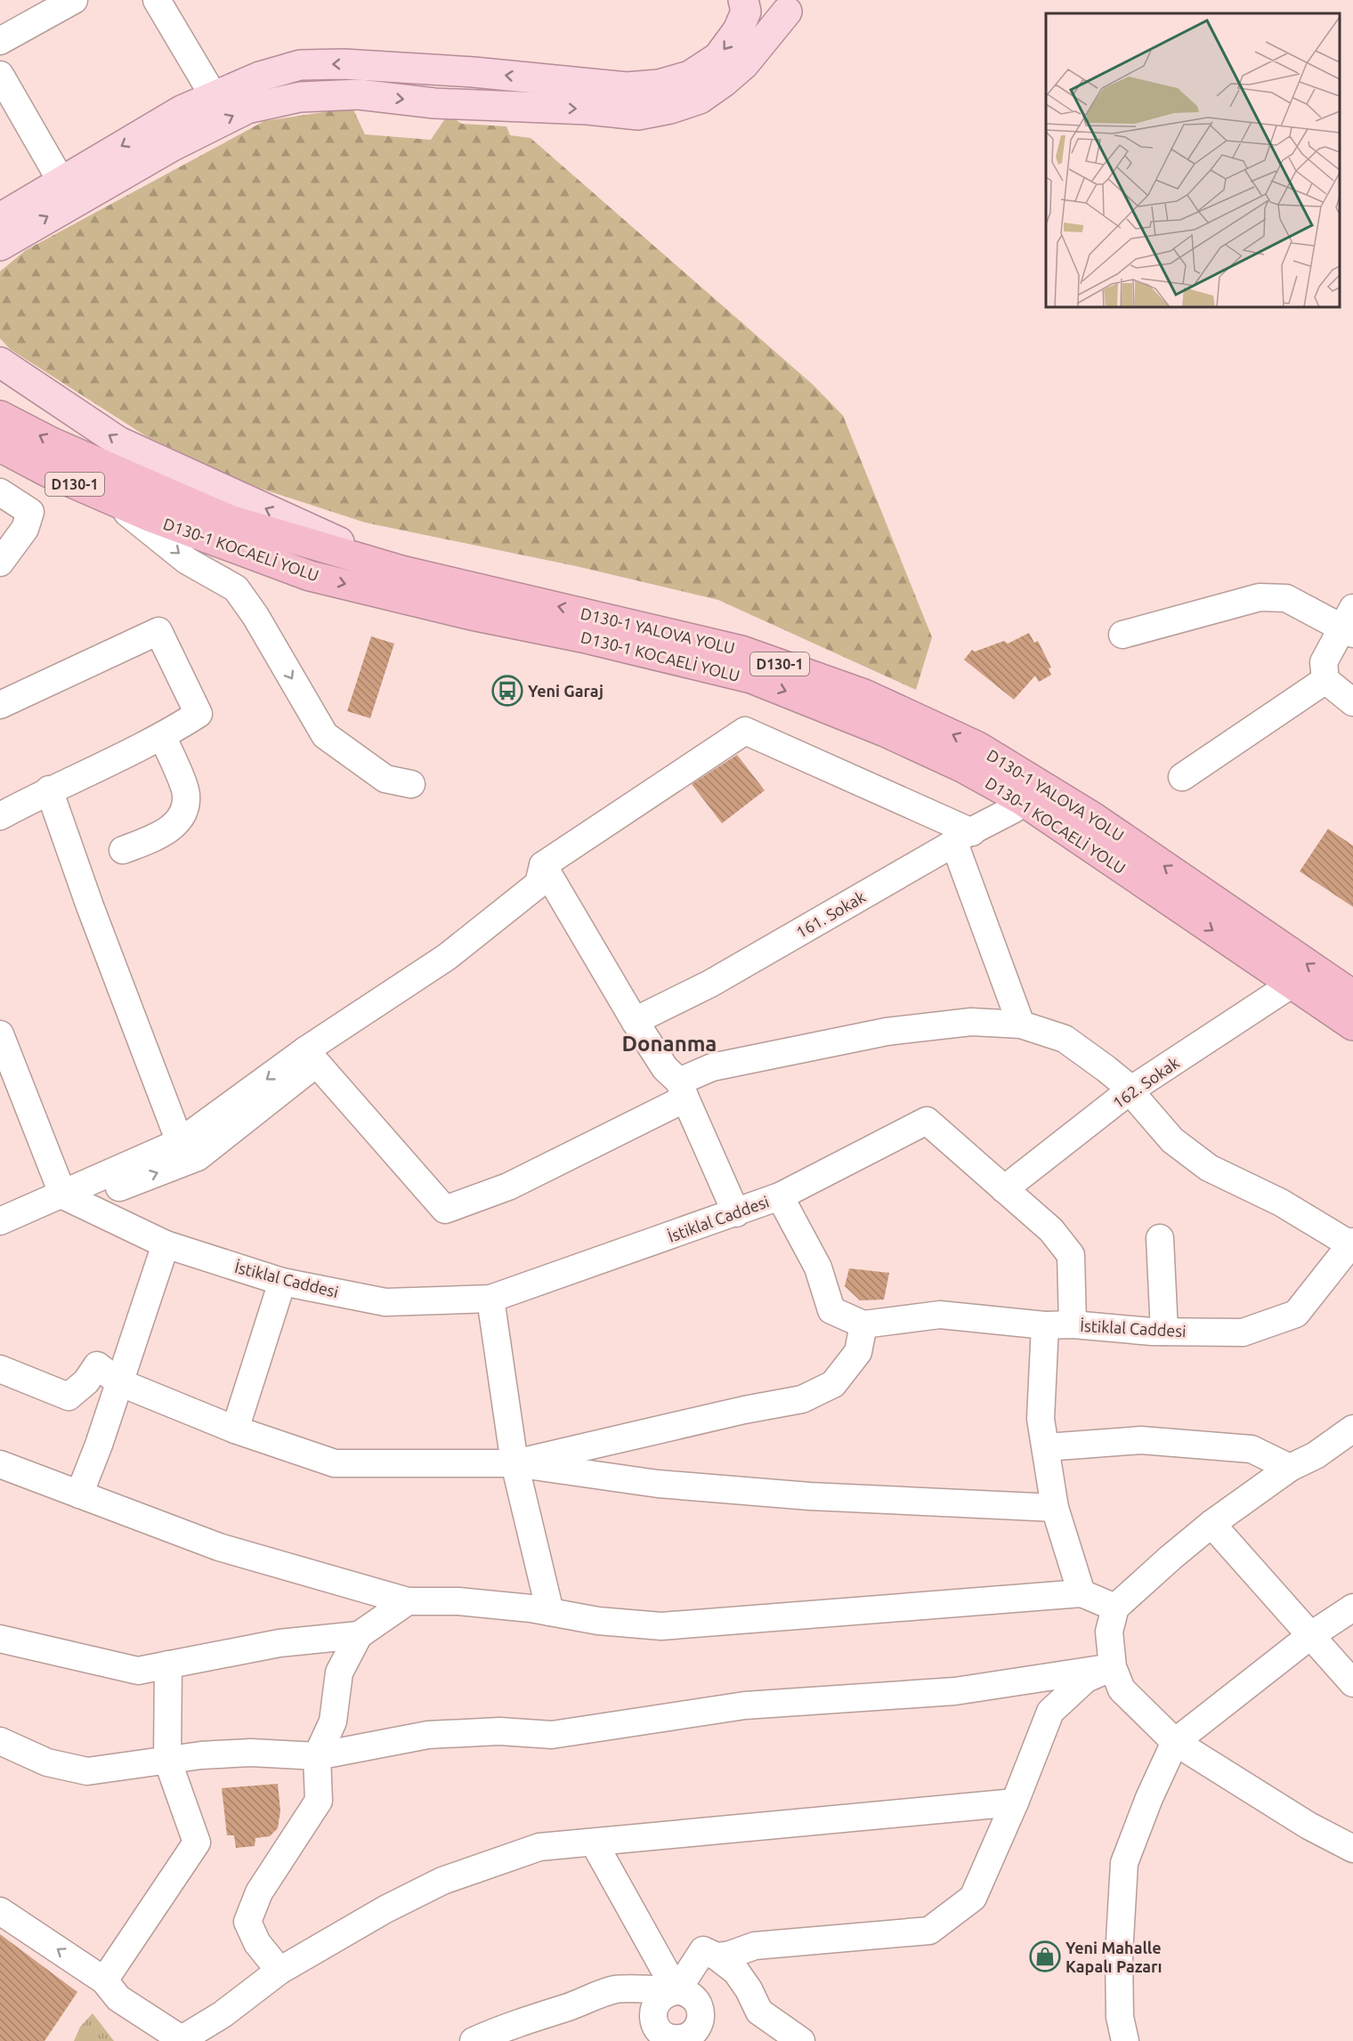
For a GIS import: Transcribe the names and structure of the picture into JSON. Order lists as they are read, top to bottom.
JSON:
{
  "streets": {
    "highway": ["D130-1", "D130-1 KOCAELİ YOLU", "D130-1 YALOVA YOLU"],
    "street": ["161. Sokak", "162. Sokak", "İstiklal Caddesi"]
  },
  "crossings": [
    ["D130-1 KOCAELİ YOLU", "161. Sokak"],
    ["D130-1 KOCAELİ YOLU", "162. Sokak"]
  ],
  "one_way": ["D130-1 KOCAELİ YOLU", "D130-1 YALOVA YOLU"],
  "districts": ["Donanma"],
  "places": {
    "bus stop": ["Yeni Garaj"],
    "shop": ["Yeni Mahalle Kapalı Pazarı"]
  }
}
